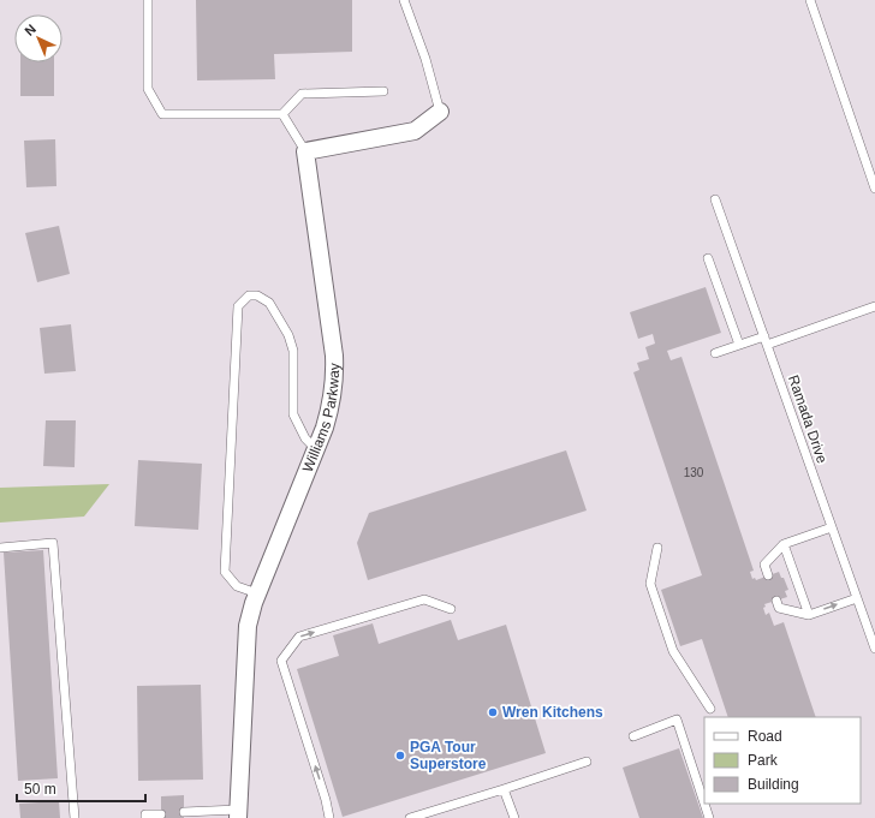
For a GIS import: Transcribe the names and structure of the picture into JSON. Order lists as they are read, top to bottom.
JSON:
{
  "streets": {
    "street": ["Williams Parkway"],
    "lane": ["Ramada Drive"]
  },
  "places": ["Wren Kitchens", "PGA Tour Superstore"],
  "house_numbers": ["130"],
  "legend": ["Road", "Park", "Building"],
  "scale_bar": "50 m",
  "north": "top left"
}
